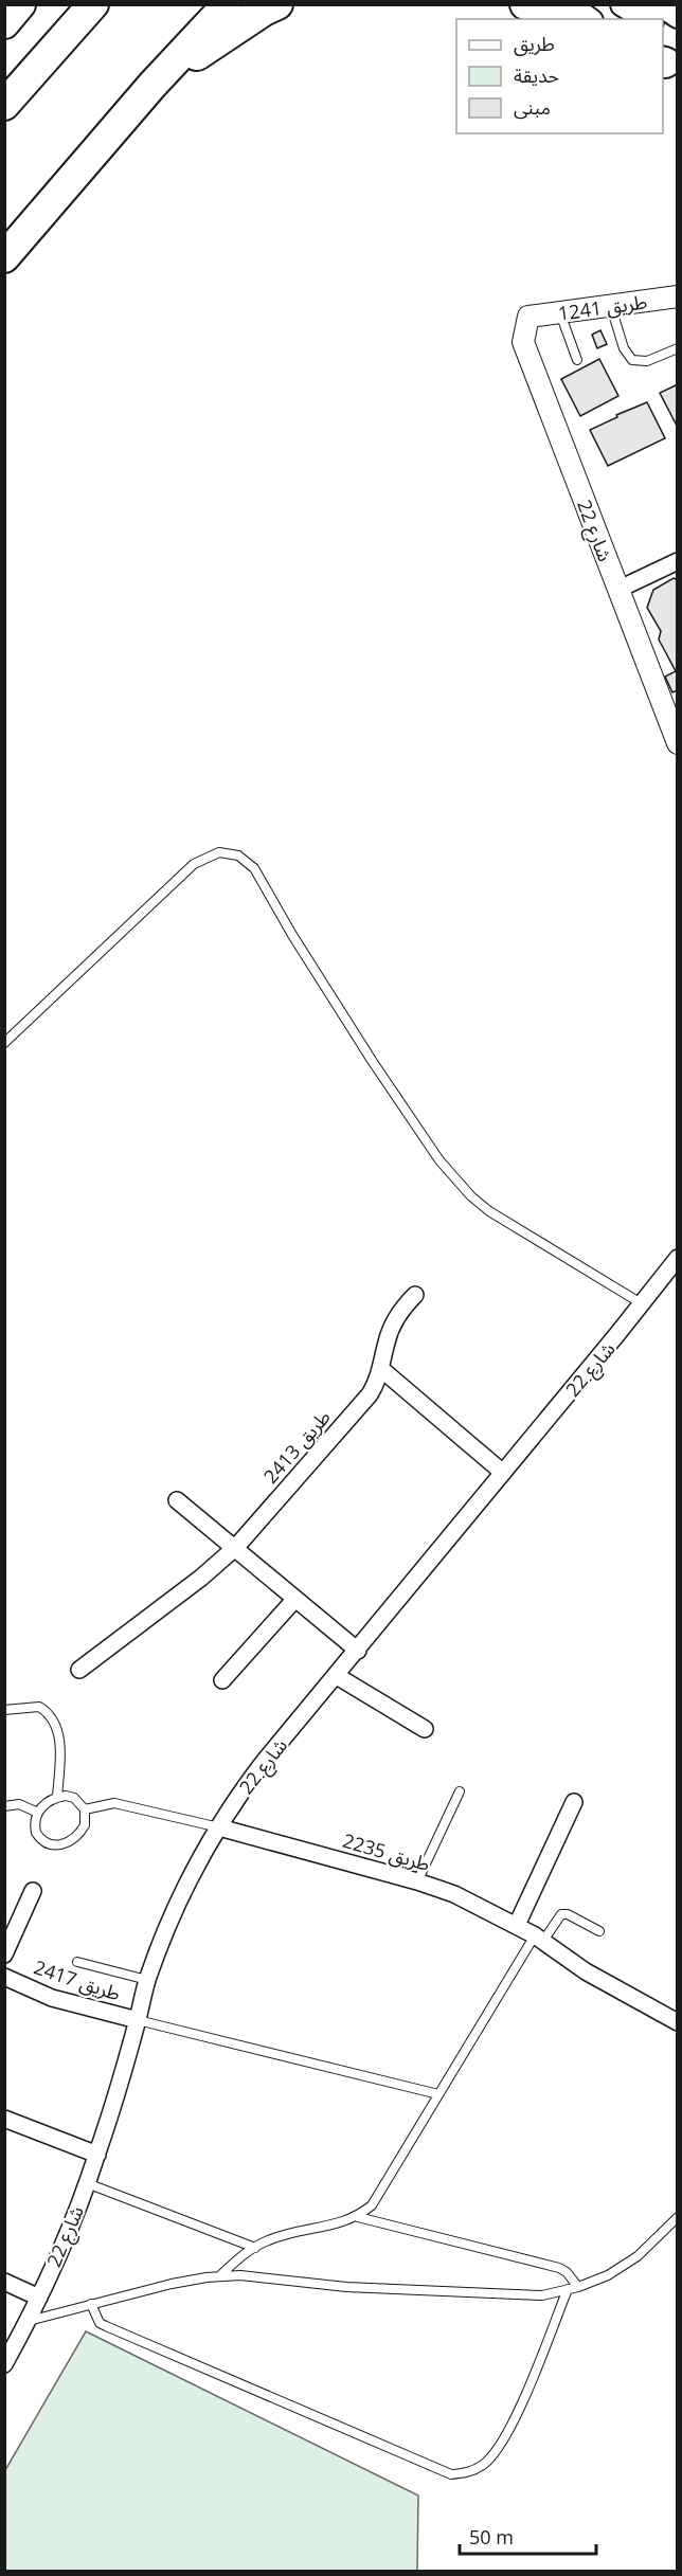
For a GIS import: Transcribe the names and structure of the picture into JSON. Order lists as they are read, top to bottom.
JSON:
{
  "streets": {
    "street": [
      "طريق 1241",
      "شارع 22",
      "طريق 2413",
      "طريق 2235",
      "طريق 2417"
    ]
  },
  "crossings": [
    ["طريق 1241", "شارع 22"],
    ["شارع 22", "طريق 2235"],
    ["شارع 22", "طريق 2417"]
  ],
  "legend": ["طريق", "حديقة", "مبنى"],
  "scale_bar": "50 m"
}
